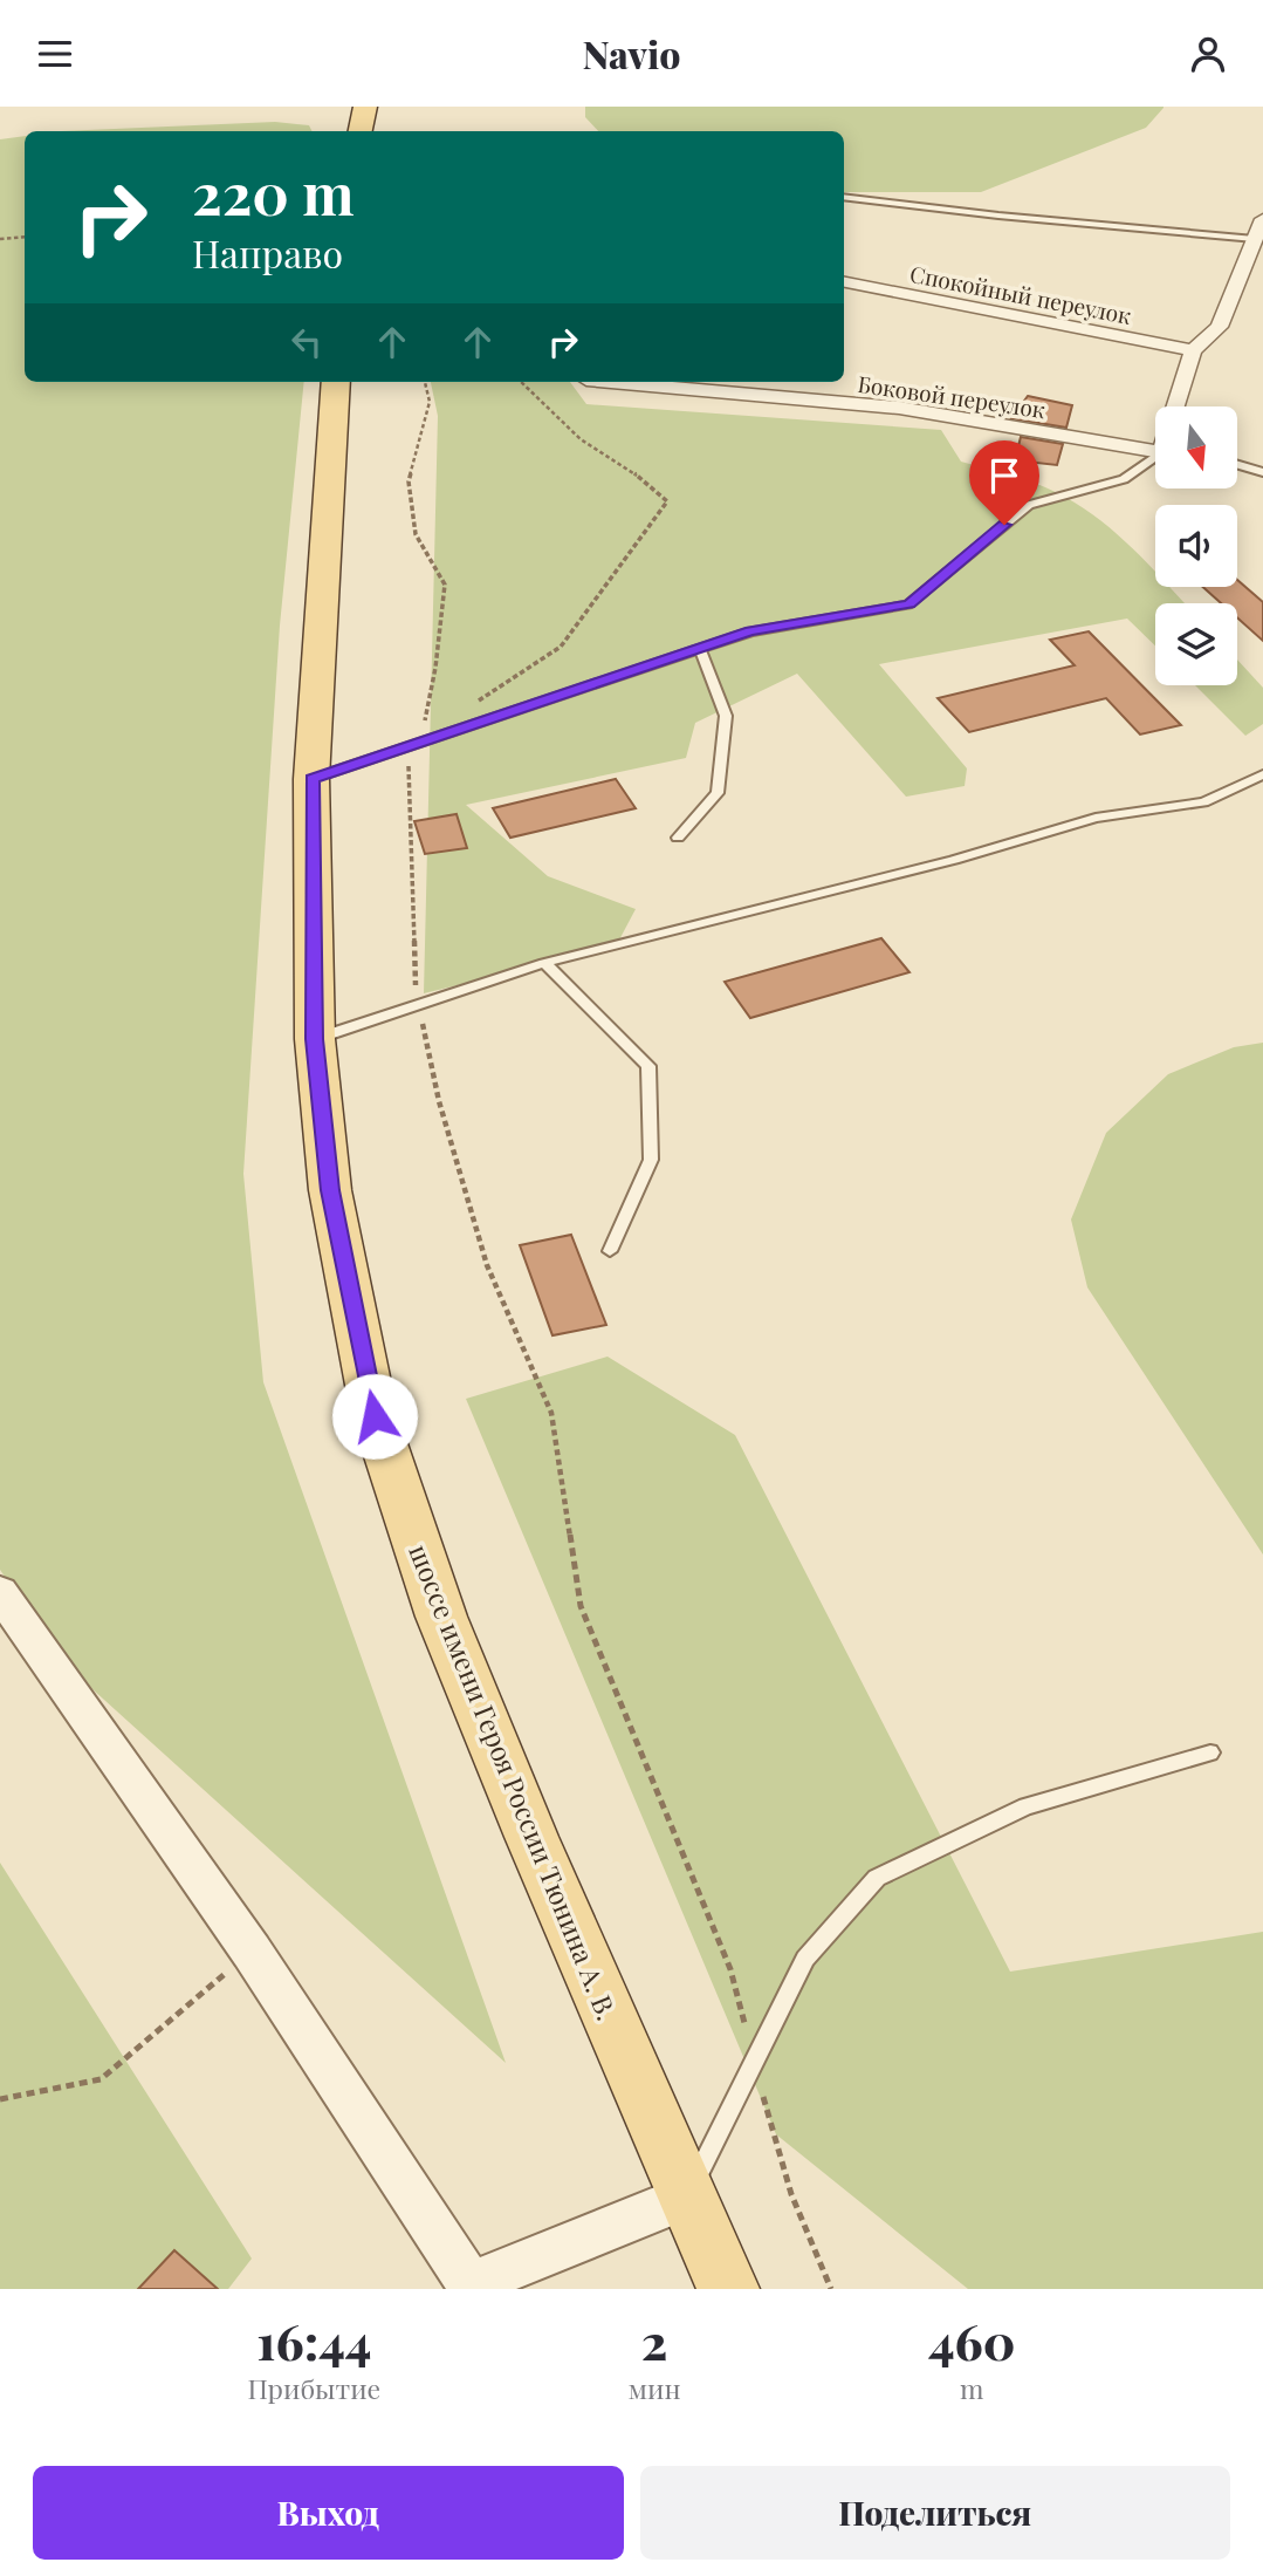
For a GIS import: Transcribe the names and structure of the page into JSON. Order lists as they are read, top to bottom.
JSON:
{
  "streets": {
    "main road": ["шоссе имени Героя России Тюнина А. В."],
    "street": ["Спокойный переулок", "Боковой переулок"]
  },
  "north": "bottom",
  "page": {
    "header": "Navio",
    "turn": ["220 m", "Направо"],
    "eta": [
      "16:44",
      "Прибытие",
      "2",
      "мин",
      "460",
      "m"
    ],
    "buttons": ["Выход", "Поделиться"]
  }
}
